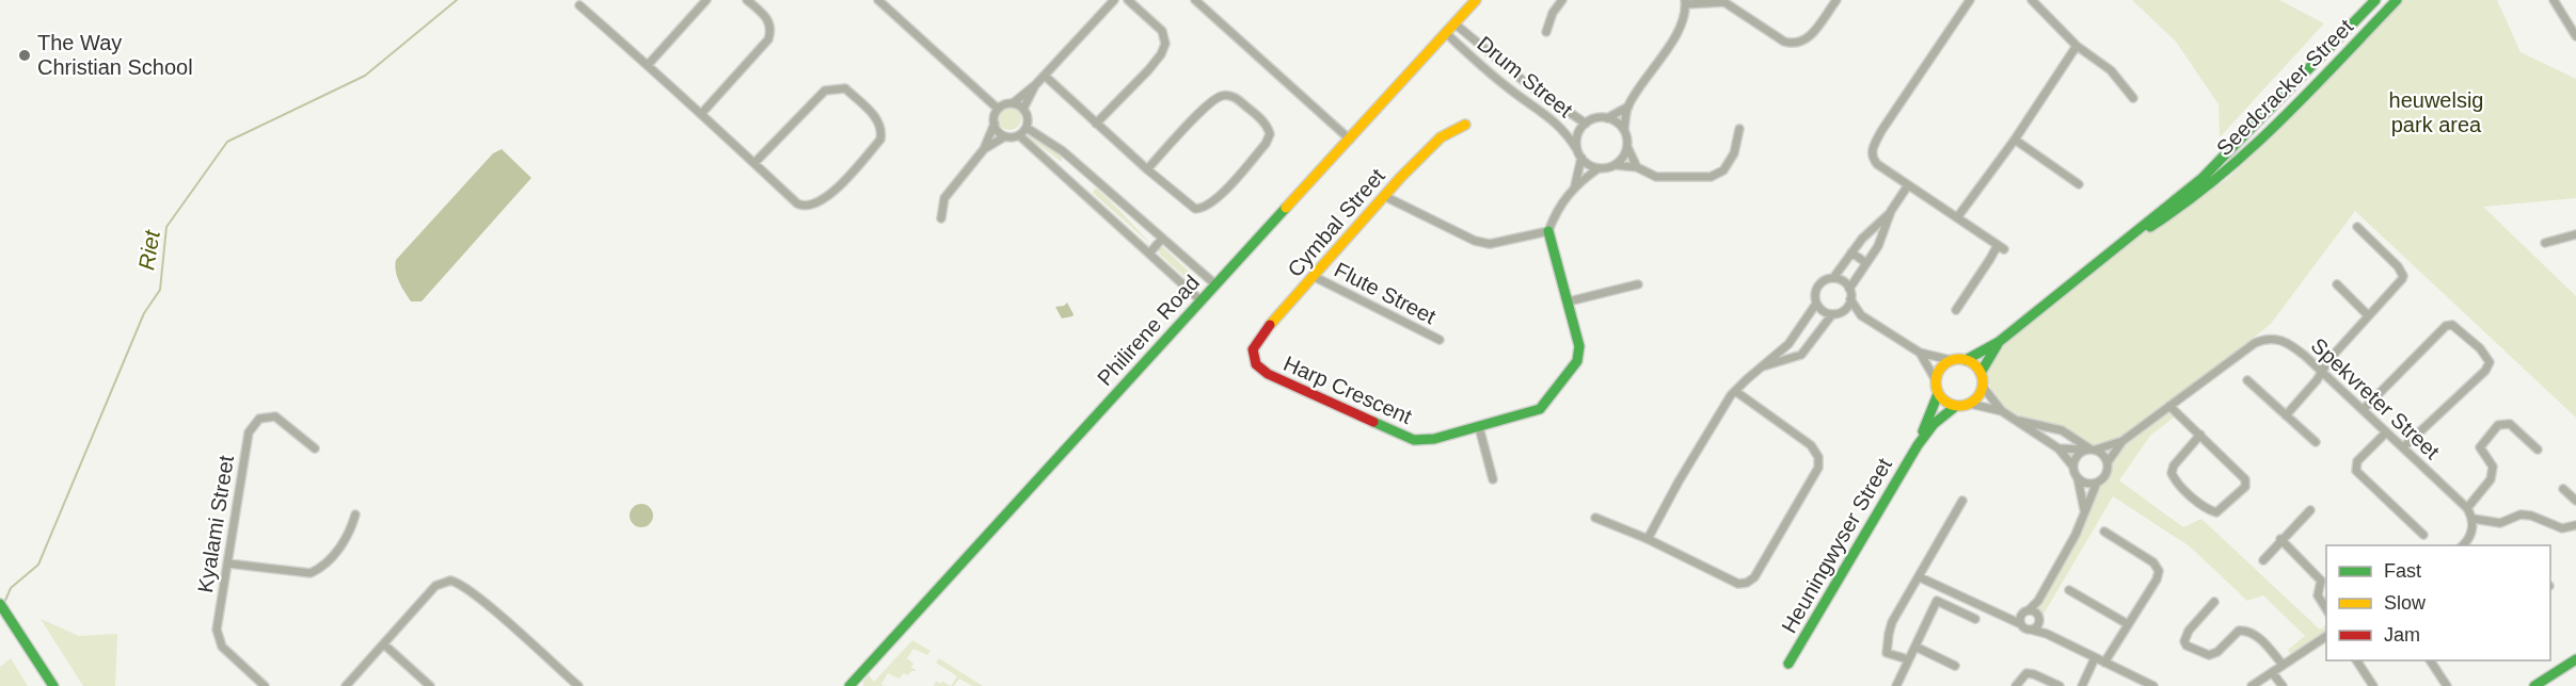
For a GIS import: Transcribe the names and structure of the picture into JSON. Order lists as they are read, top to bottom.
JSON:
{
  "streets": {
    "street": [
      "Drum Street",
      "Seedcracker Street",
      "Cymbal Street",
      "Flute Street",
      "Philirene Road",
      "Harp Crescent",
      "Spekvreter Street",
      "Kyalami Street",
      "Heuningwyser Street"
    ]
  },
  "crossings": [
    ["Drum Street", "Philirene Road"],
    ["Seedcracker Street", "Heuningwyser Street"],
    ["Cymbal Street", "Flute Street"],
    ["Cymbal Street", "Harp Crescent"]
  ],
  "water": ["Riet"],
  "parks": ["heuwelsig park area"],
  "places": ["The Way Christian School"],
  "legend": ["Fast", "Slow", "Jam"]
}
